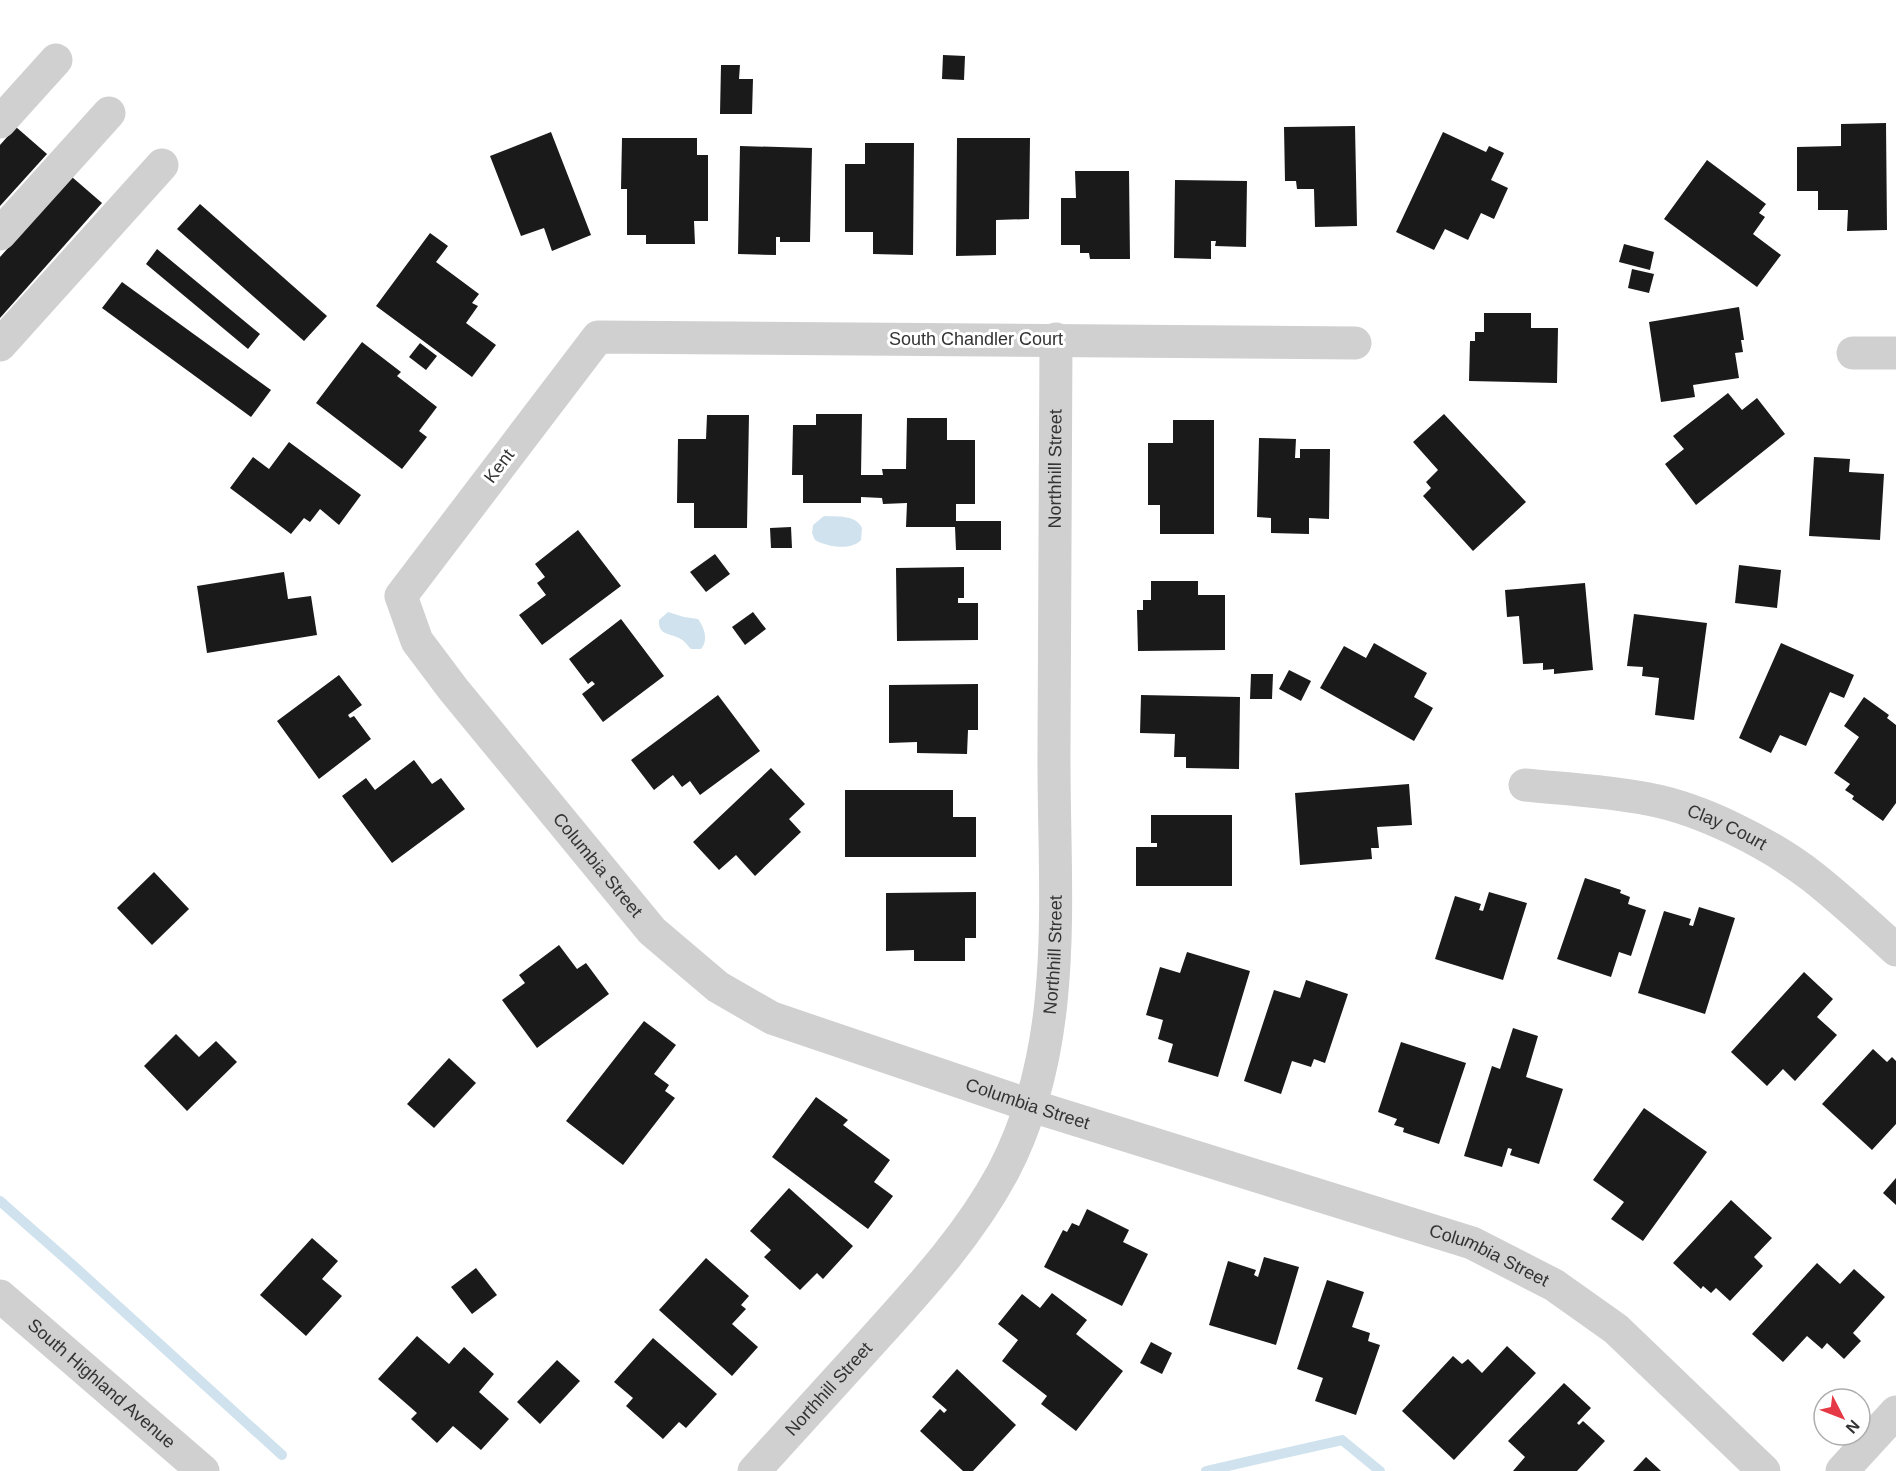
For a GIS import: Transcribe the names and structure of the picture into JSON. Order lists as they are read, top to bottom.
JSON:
{
  "streets": {
    "street": [
      "South Chandler Court",
      "Kent",
      "Northhill Street",
      "Clay Court",
      "Columbia Street",
      "South Highland Avenue"
    ]
  },
  "crossings": [
    ["South Chandler Court", "Kent"],
    ["South Chandler Court", "Northhill Street"],
    ["Kent", "Columbia Street"],
    ["Northhill Street", "Columbia Street"]
  ],
  "north": "bottom right"
}
